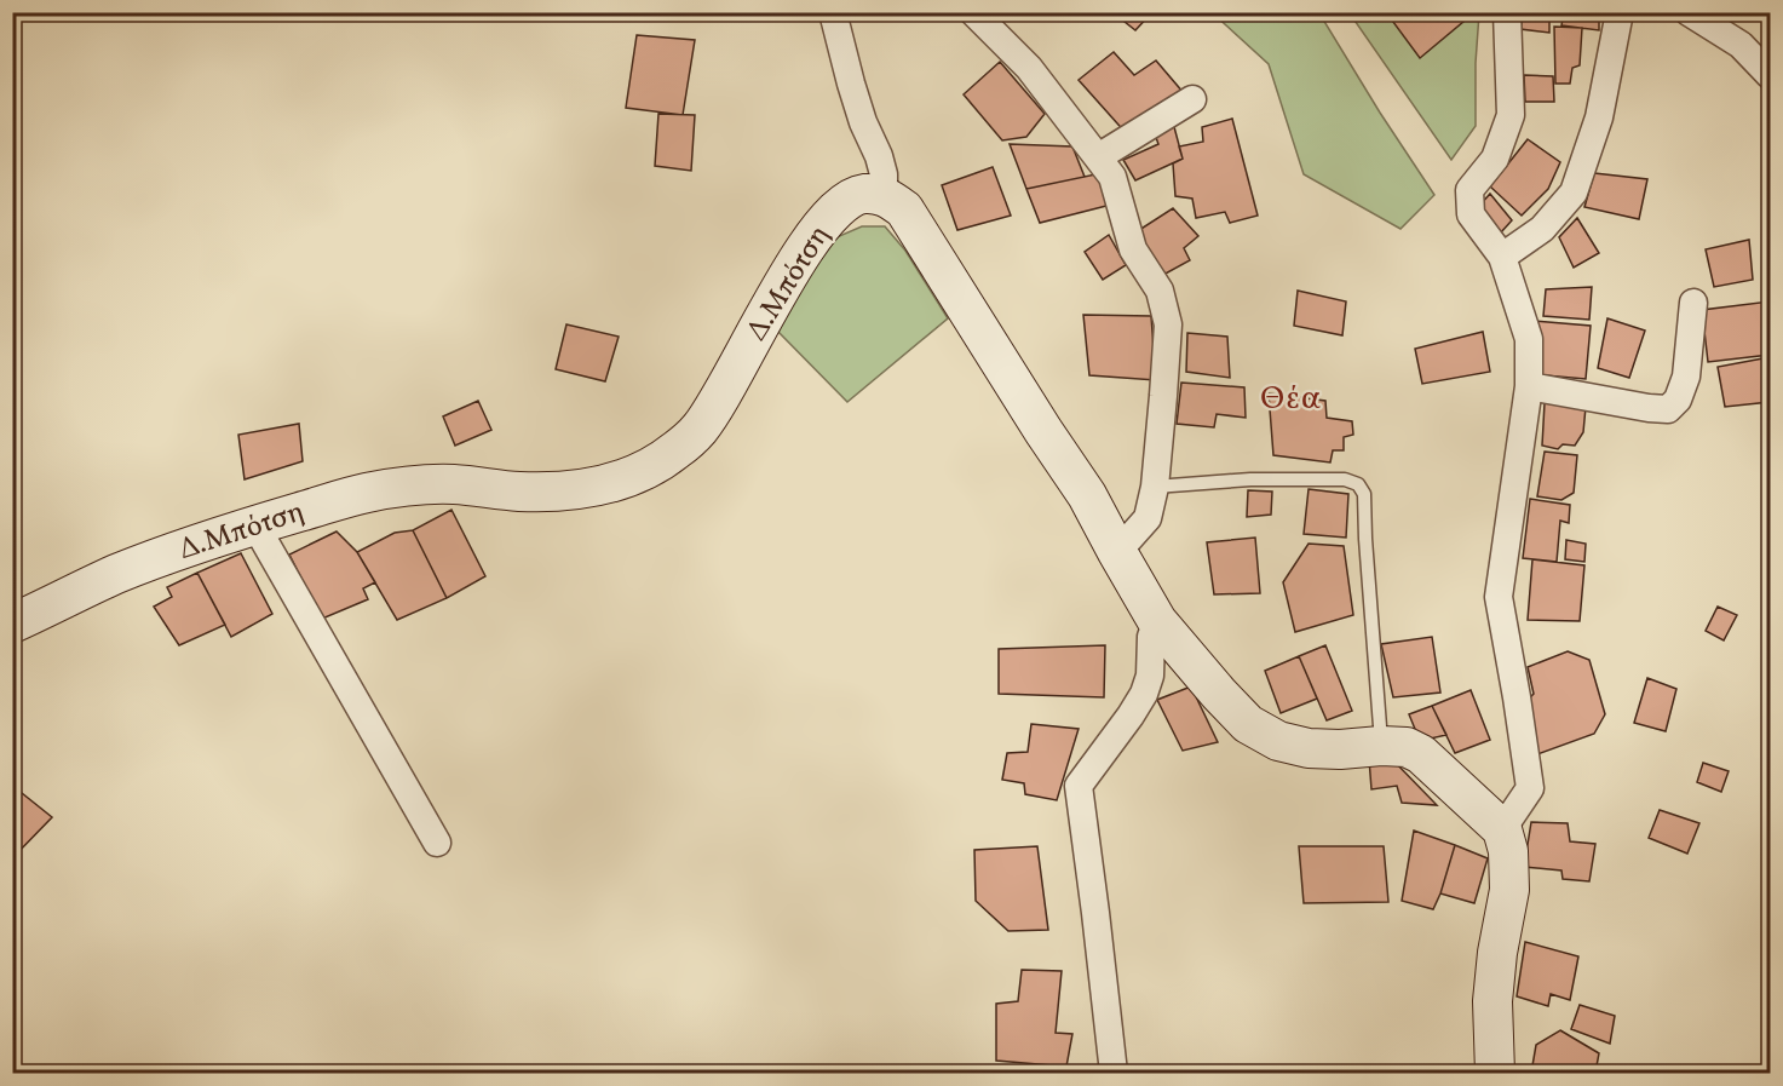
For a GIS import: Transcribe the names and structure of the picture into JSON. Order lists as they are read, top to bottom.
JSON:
{
  "streets": {
    "street": ["Δ.Μπότση"]
  },
  "districts": ["Θέα"]
}
